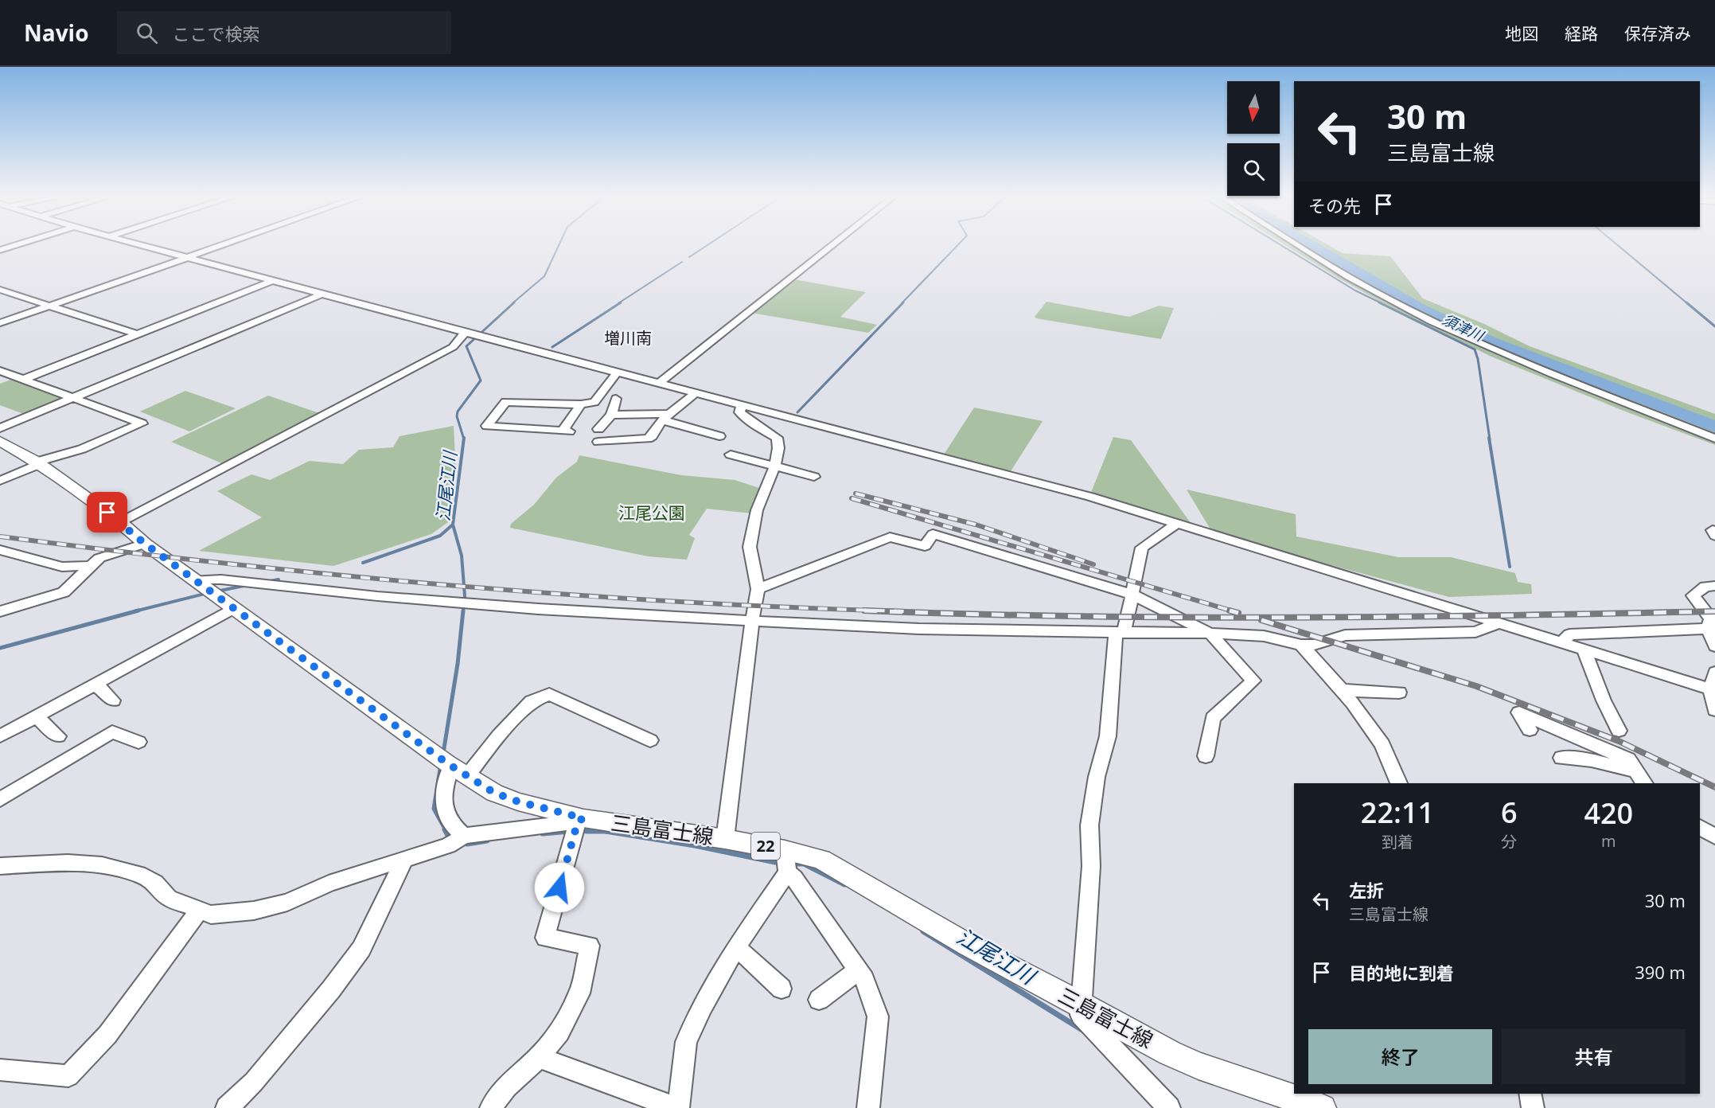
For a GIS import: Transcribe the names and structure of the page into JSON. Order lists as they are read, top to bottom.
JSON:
{
  "streets": {
    "main road": ["三島富士線", "22"]
  },
  "districts": ["増川南"],
  "water": ["須津川", "江尾江川"],
  "parks": ["江尾公園"],
  "north": "bottom",
  "page": {
    "header": "Navio",
    "search": "ここで検索",
    "nav": ["地図", "経路", "保存済み"],
    "turn": ["30 m", "三島富士線"],
    "then": "その先",
    "eta": [
      "22:11",
      "到着",
      "6",
      "分",
      "420",
      "m"
    ],
    "list": [
      {
        "name": "左折",
        "note": "三島富士線",
        "value": "30 m"
      },
      {
        "name": "目的地に到着",
        "value": "390 m"
      }
    ],
    "buttons": ["終了", "共有"]
  }
}
